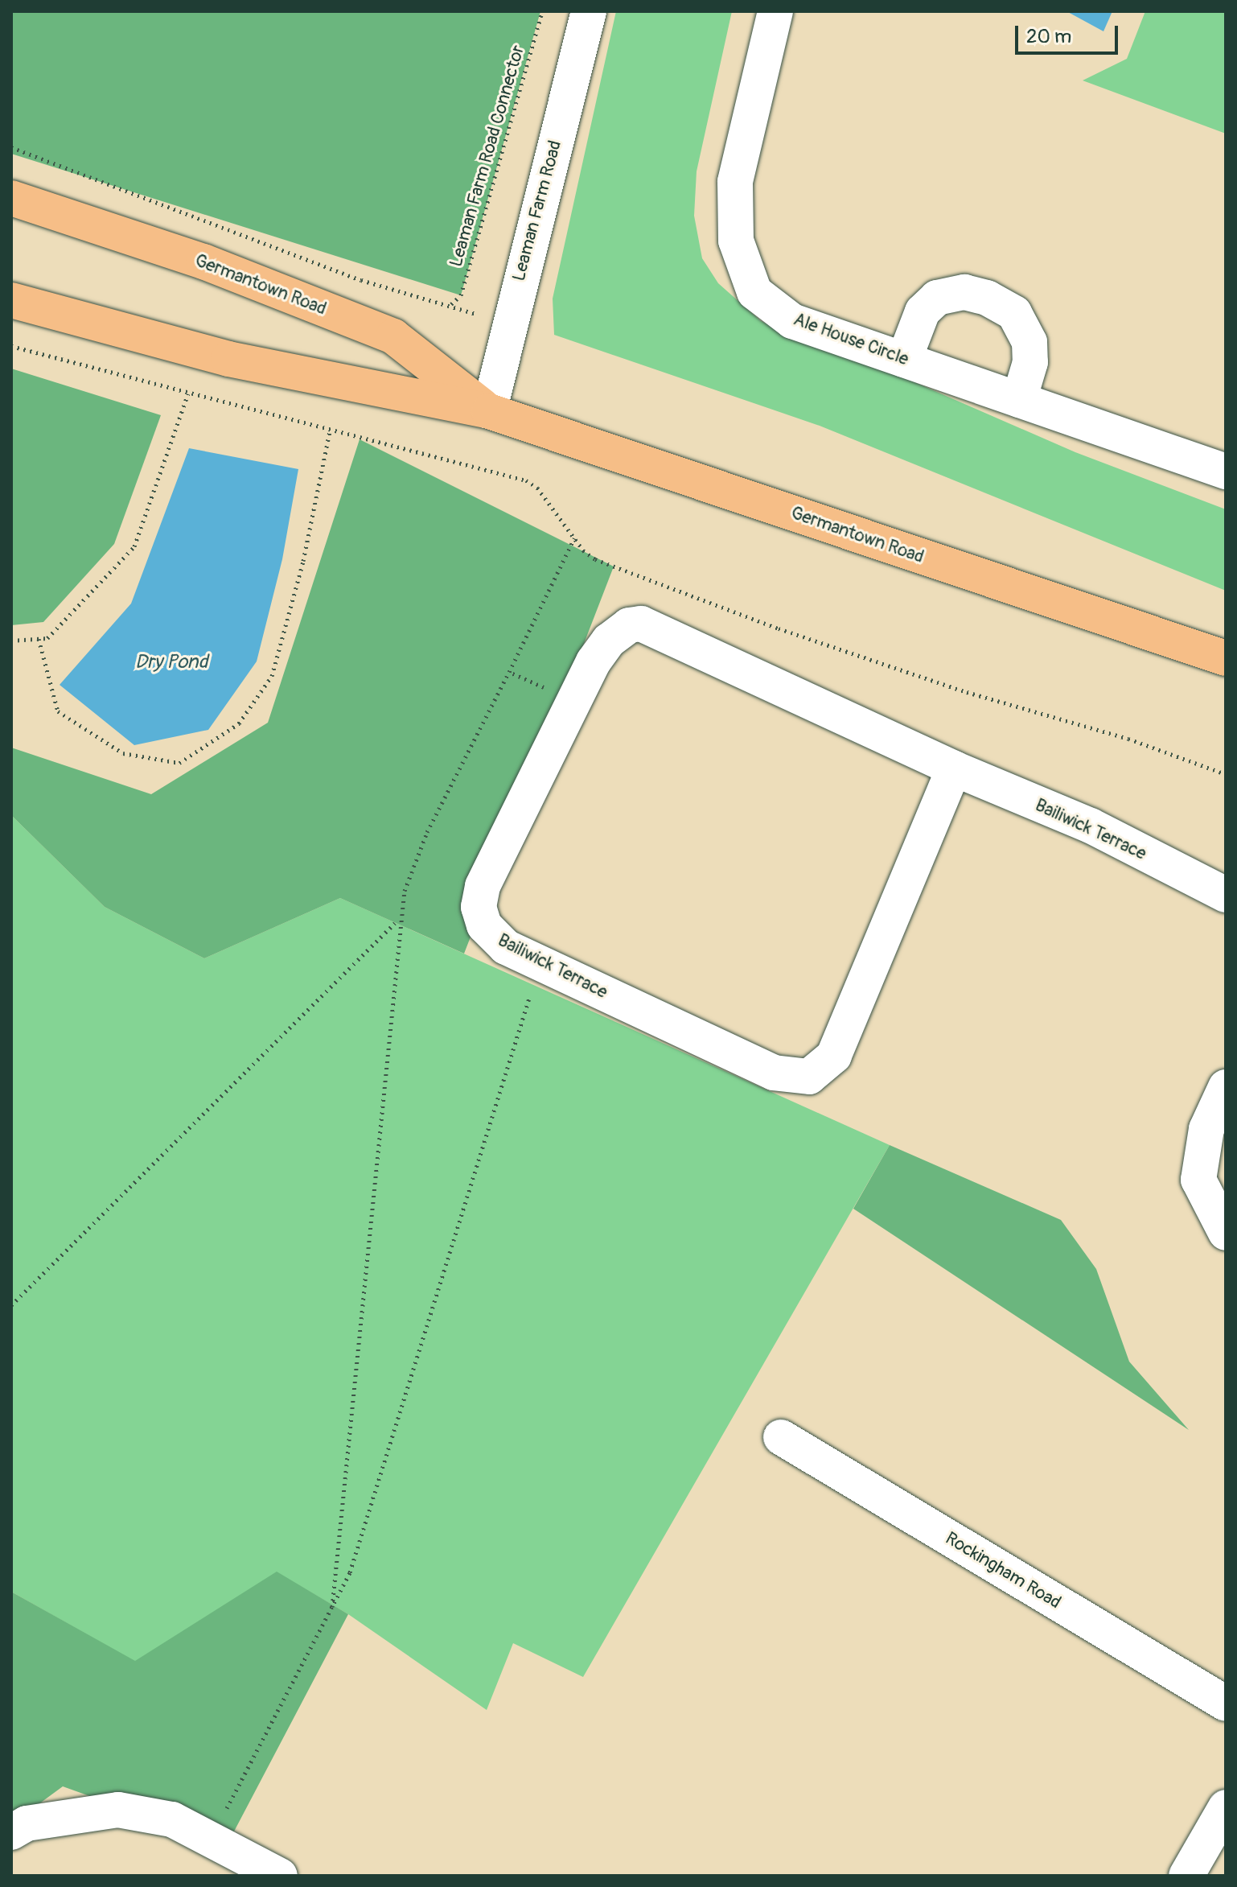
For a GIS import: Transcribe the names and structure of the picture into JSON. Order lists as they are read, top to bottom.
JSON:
{
  "streets": {
    "main road": ["Germantown Road"],
    "street": [
      "Leaman Farm Road",
      "Ale House Circle",
      "Bailiwick Terrace",
      "Rockingham Road"
    ],
    "path": ["Leaman Farm Road Connector"]
  },
  "crossings": [
    ["Leaman Farm Road", "Germantown Road"]
  ],
  "water": ["Dry Pond"],
  "scale_bar": "20 m"
}
